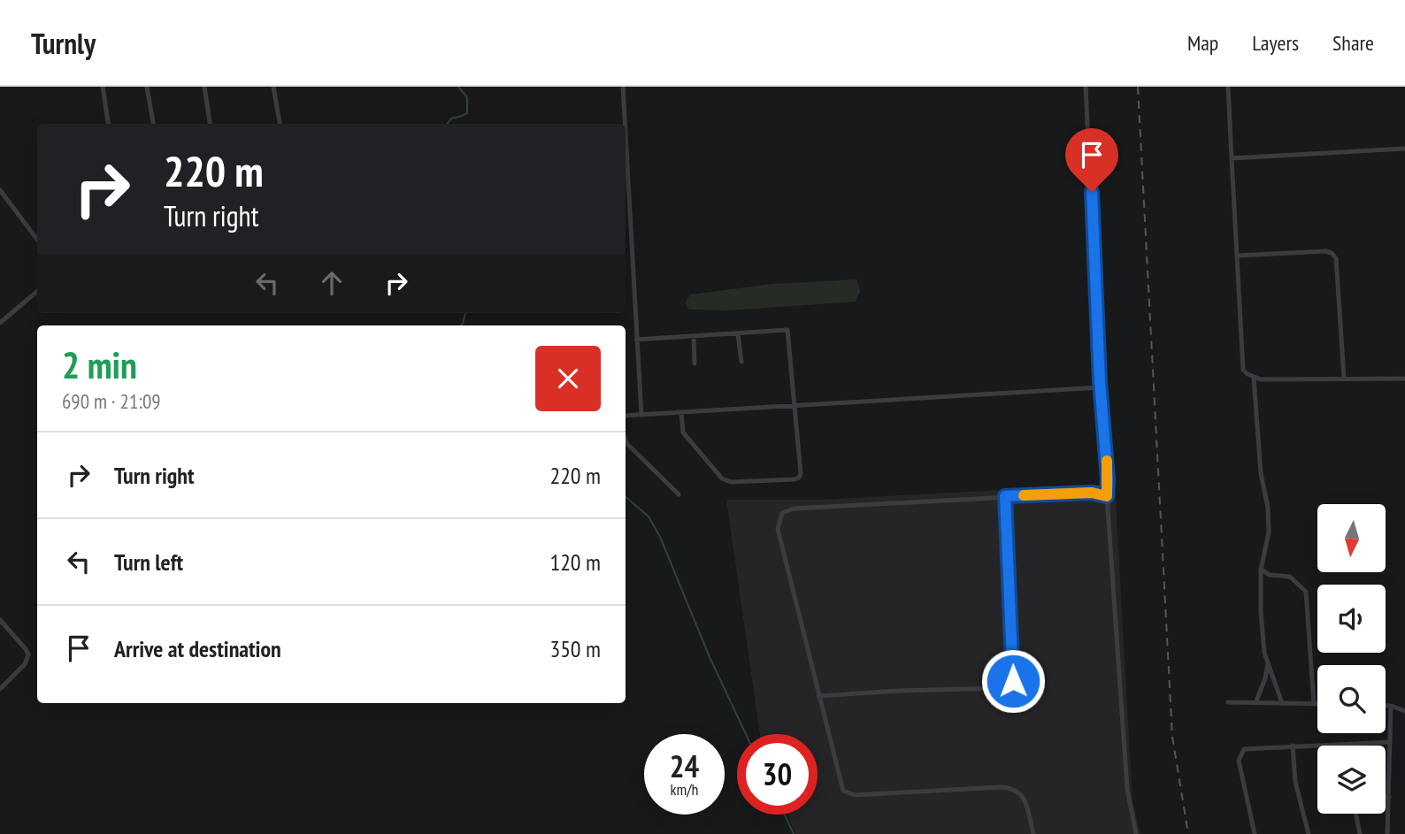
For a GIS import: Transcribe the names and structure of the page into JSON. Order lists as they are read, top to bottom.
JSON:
{
  "north": "bottom",
  "page": {
    "header": "Turnly",
    "nav": ["Map", "Layers", "Share"],
    "turn": ["220 m", "Turn right"],
    "heading": ["2 min", "690 m · 21:09"],
    "list": [
      {
        "name": "Turn right",
        "value": "220 m"
      },
      {
        "name": "Turn left",
        "value": "120 m"
      },
      {
        "name": "Arrive at destination",
        "value": "350 m"
      }
    ],
    "speed": "24 km/h",
    "limit": "30"
  }
}
